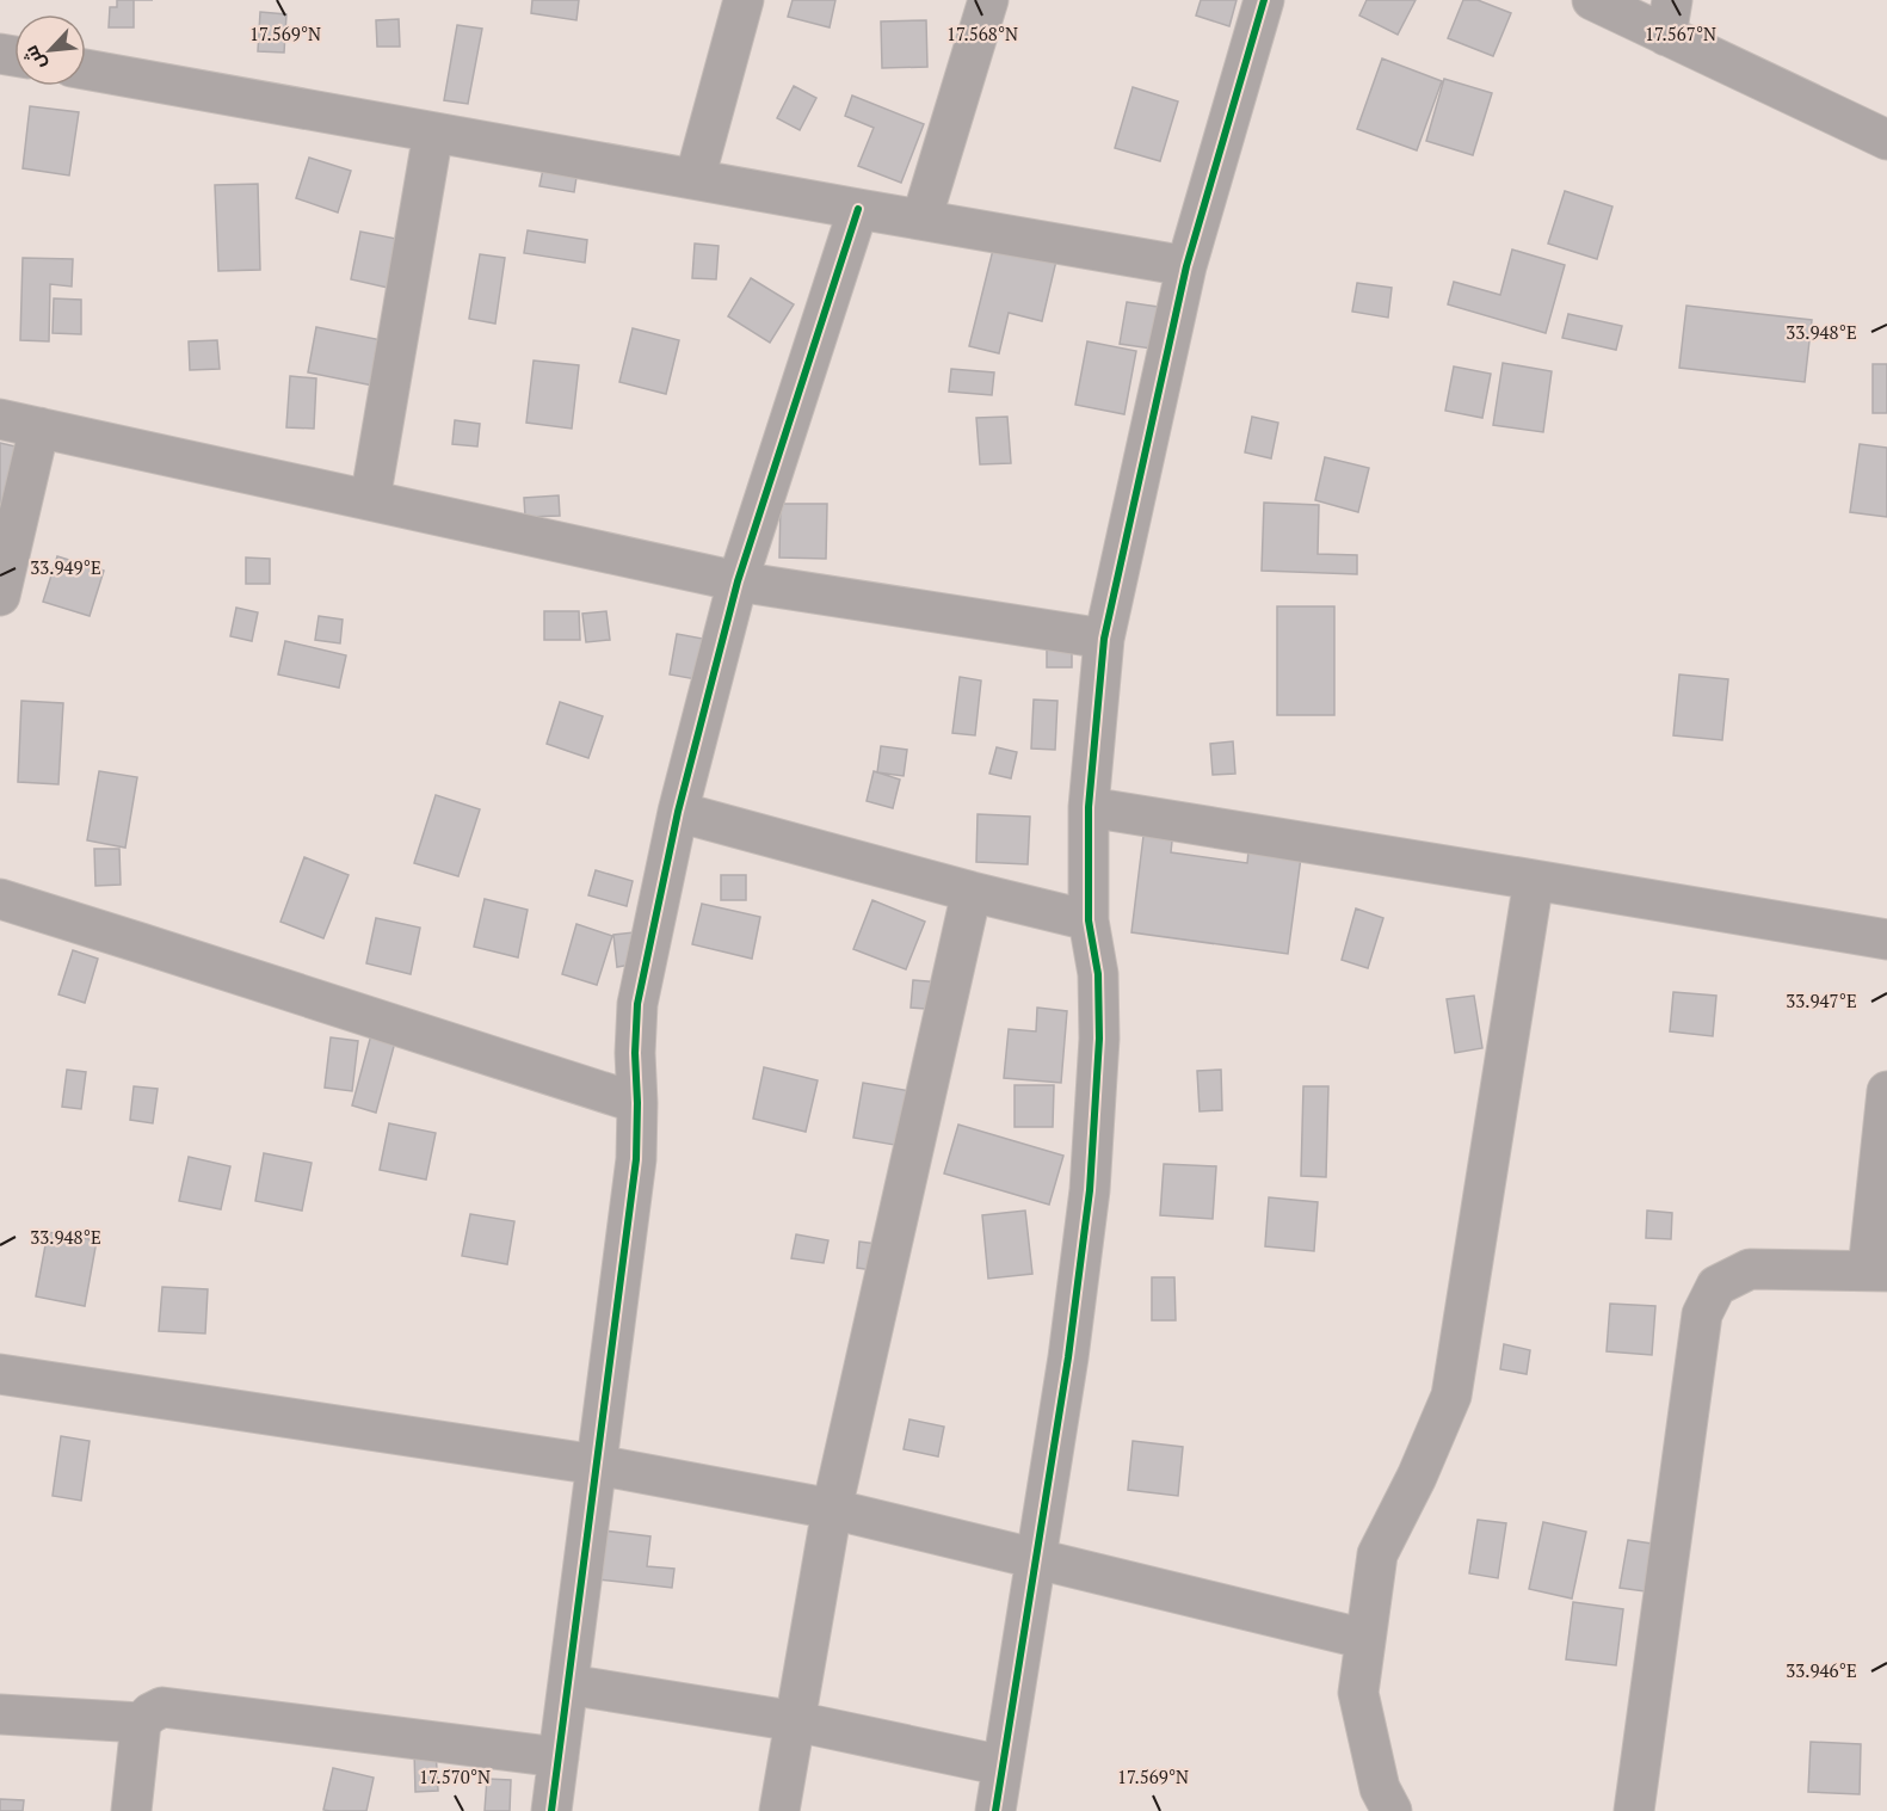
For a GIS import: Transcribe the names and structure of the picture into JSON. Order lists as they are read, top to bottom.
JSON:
{
  "north": "bottom left",
  "coordinates": [
    "17.569°N",
    "17.568°N",
    "17.567°N",
    "33.948°E",
    "33.949°E",
    "33.947°E",
    "33.946°E",
    "17.570°N"
  ]
}
